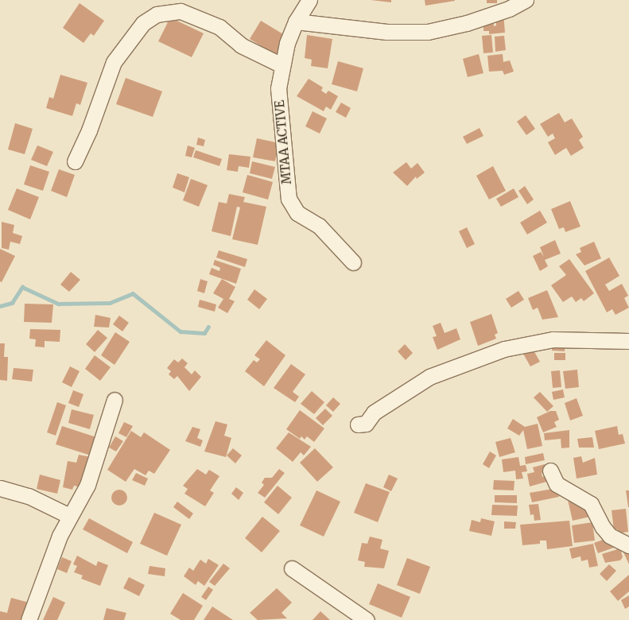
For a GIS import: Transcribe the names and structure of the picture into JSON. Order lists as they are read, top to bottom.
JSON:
{
  "streets": {
    "street": ["MTAA ACTIVE"]
  }
}
